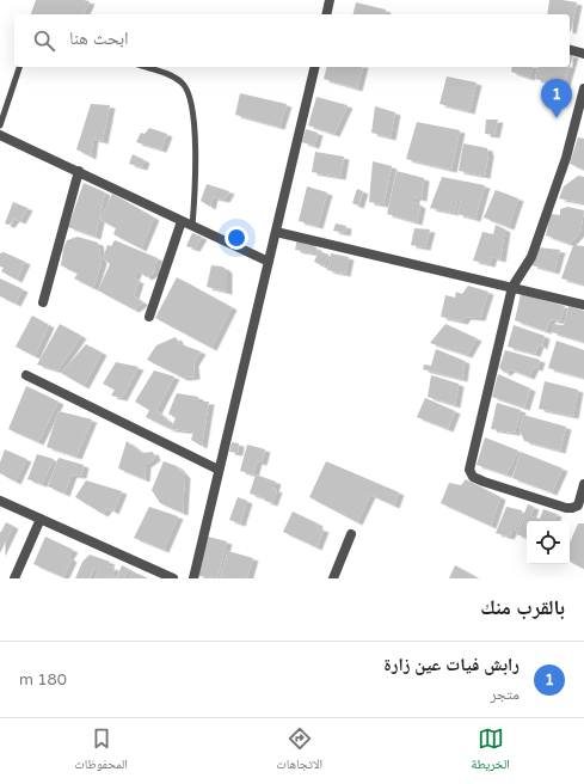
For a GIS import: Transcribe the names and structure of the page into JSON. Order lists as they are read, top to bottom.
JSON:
{
  "page": {
    "search": "ابحث هنا",
    "pins": "1",
    "heading": "بالقرب منك",
    "list": [
      {
        "mark": "1",
        "name": "رابش فيات عين زارة",
        "note": "متجر",
        "value": "180 m"
      }
    ],
    "nav": ["الخريطة", "الاتجاهات", "المحفوظات"]
  }
}
